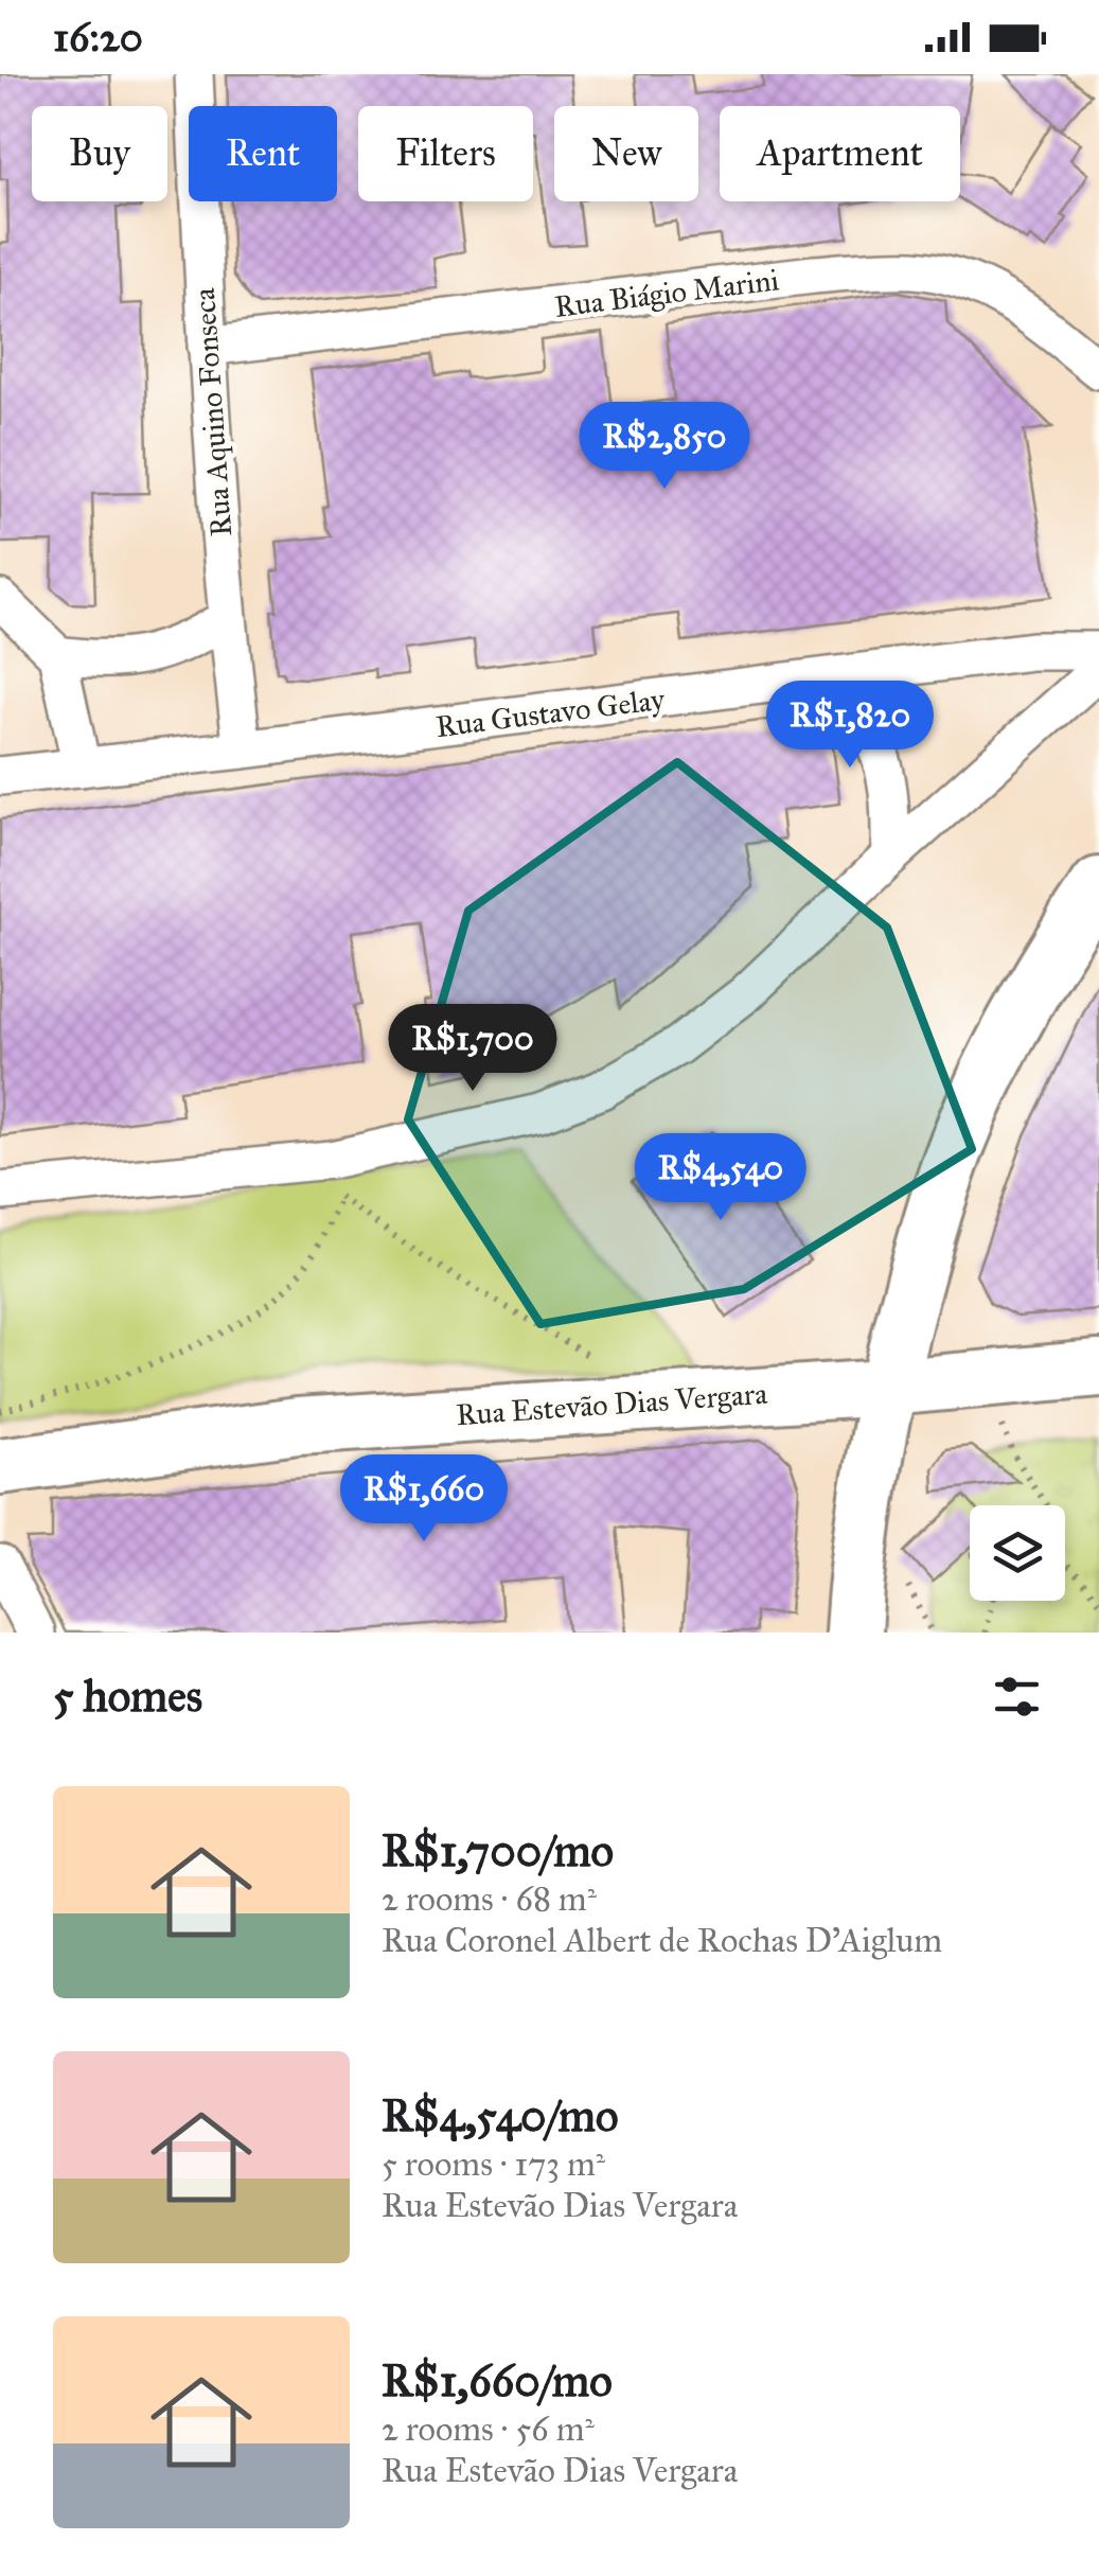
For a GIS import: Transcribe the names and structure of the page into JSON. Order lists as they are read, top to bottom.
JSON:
{
  "streets": {
    "street": [
      "Rua Biágio Marini",
      "Rua Aquino Fonseca",
      "Rua Gustavo Gelay",
      "Rua Estevão Dias Vergara"
    ]
  },
  "crossings": [
    ["Rua Biágio Marini", "Rua Aquino Fonseca"],
    ["Rua Aquino Fonseca", "Rua Gustavo Gelay"]
  ],
  "page": {
    "status": "16:20",
    "chip": [
      "Buy",
      "Rent",
      "Filters",
      "New",
      "Apartment"
    ],
    "price": [
      "R$2,850",
      "R$1,820",
      "R$1,700",
      "R$4,540",
      "R$1,660"
    ],
    "heading": "5 homes",
    "list": [
      {
        "name": "R$1,700/mo",
        "note": "2 rooms · 68 m² · Rua Coronel Albert de Rochas D'Aiglum"
      },
      {
        "name": "R$4,540/mo",
        "note": "5 rooms · 173 m² · Rua Estevão Dias Vergara"
      },
      {
        "name": "R$1,660/mo",
        "note": "2 rooms · 56 m² · Rua Estevão Dias Vergara"
      }
    ]
  }
}
